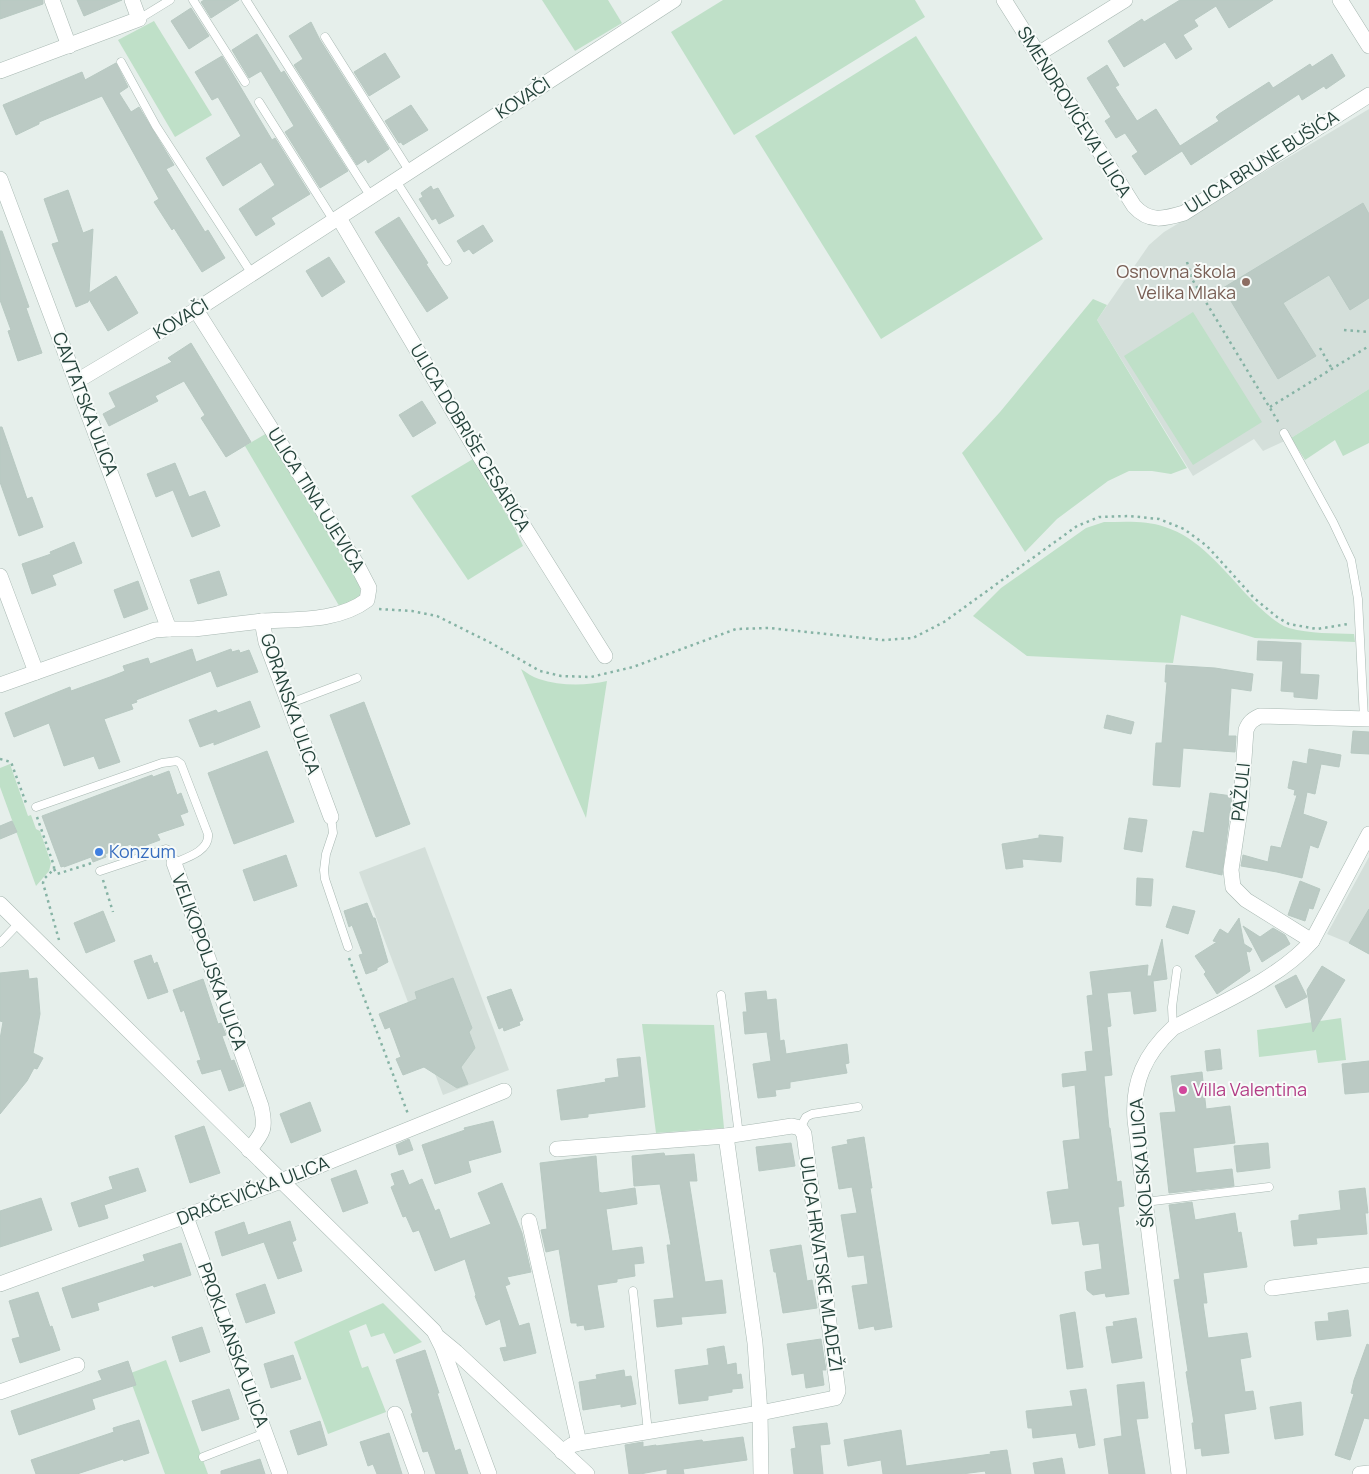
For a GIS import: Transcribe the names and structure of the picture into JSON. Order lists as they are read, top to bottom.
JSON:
{
  "streets": {
    "street": [
      "KOVAČI",
      "SMENDROVIĆEVA ULICA",
      "ULICA BRUNE BUŠIĆA",
      "CAVTATSKA ULICA",
      "ULICA DOBRIŠE CESARIĆA",
      "ULICA TINA UJEVIĆA",
      "GORANSKA ULICA",
      "PAŽULI",
      "VELIKOPOLJSKA ULICA",
      "ŠKOLSKA ULICA",
      "DRAČEVIČKA ULICA",
      "ULICA HRVATSKE MLADEŽI",
      "PROKLJANSKA ULICA"
    ]
  },
  "crossings": [
    ["KOVAČI", "CAVTATSKA ULICA"],
    ["KOVAČI", "ULICA DOBRIŠE CESARIĆA"],
    ["KOVAČI", "ULICA TINA UJEVIĆA"],
    ["SMENDROVIĆEVA ULICA", "ULICA BRUNE BUŠIĆA"],
    ["CAVTATSKA ULICA", "GORANSKA ULICA"],
    ["PAŽULI", "ŠKOLSKA ULICA"],
    ["DRAČEVIČKA ULICA", "PROKLJANSKA ULICA"]
  ],
  "places": ["Osnovna škola Velika Mlaka", "Konzum", "Villa Valentina"]
}
